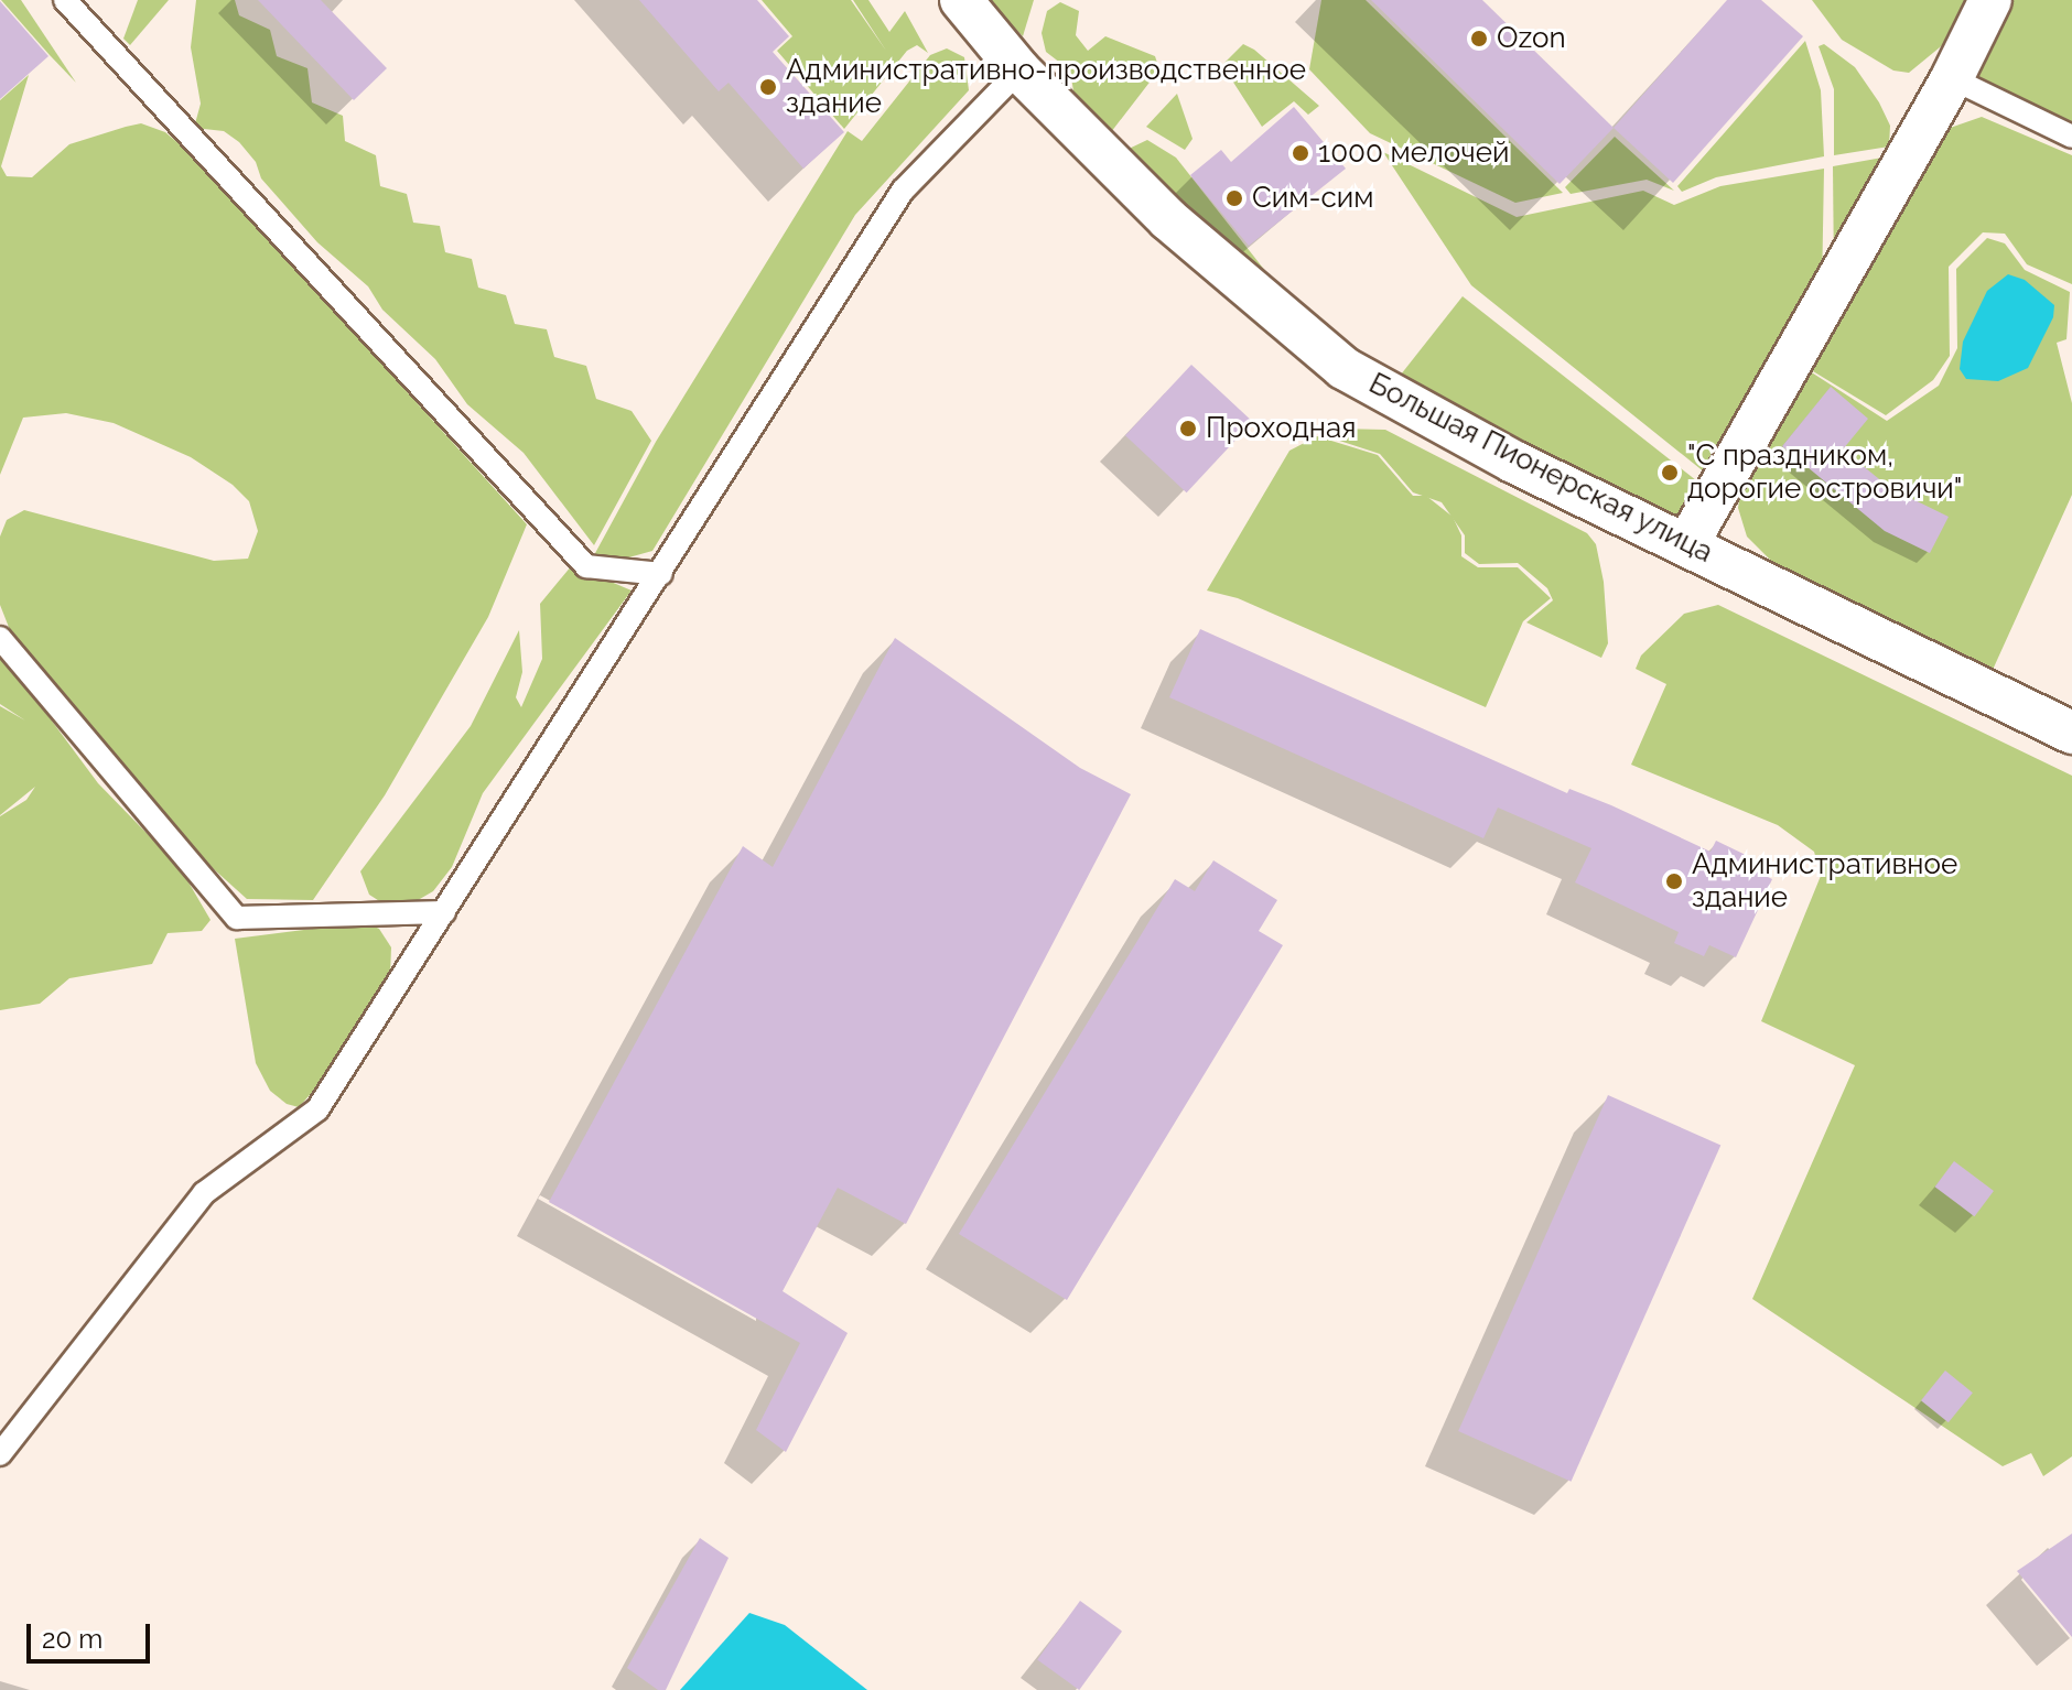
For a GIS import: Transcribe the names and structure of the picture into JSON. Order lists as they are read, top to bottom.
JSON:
{
  "streets": {
    "street": ["Большая Пионерская улица"]
  },
  "places": [
    "Ozon",
    "Административно-производственное здание",
    "1000 мелочей",
    "Сим-сим",
    "Проходная",
    "\"С праздником, дорогие островичи\"",
    "Административное здание"
  ],
  "scale_bar": "20 m"
}
